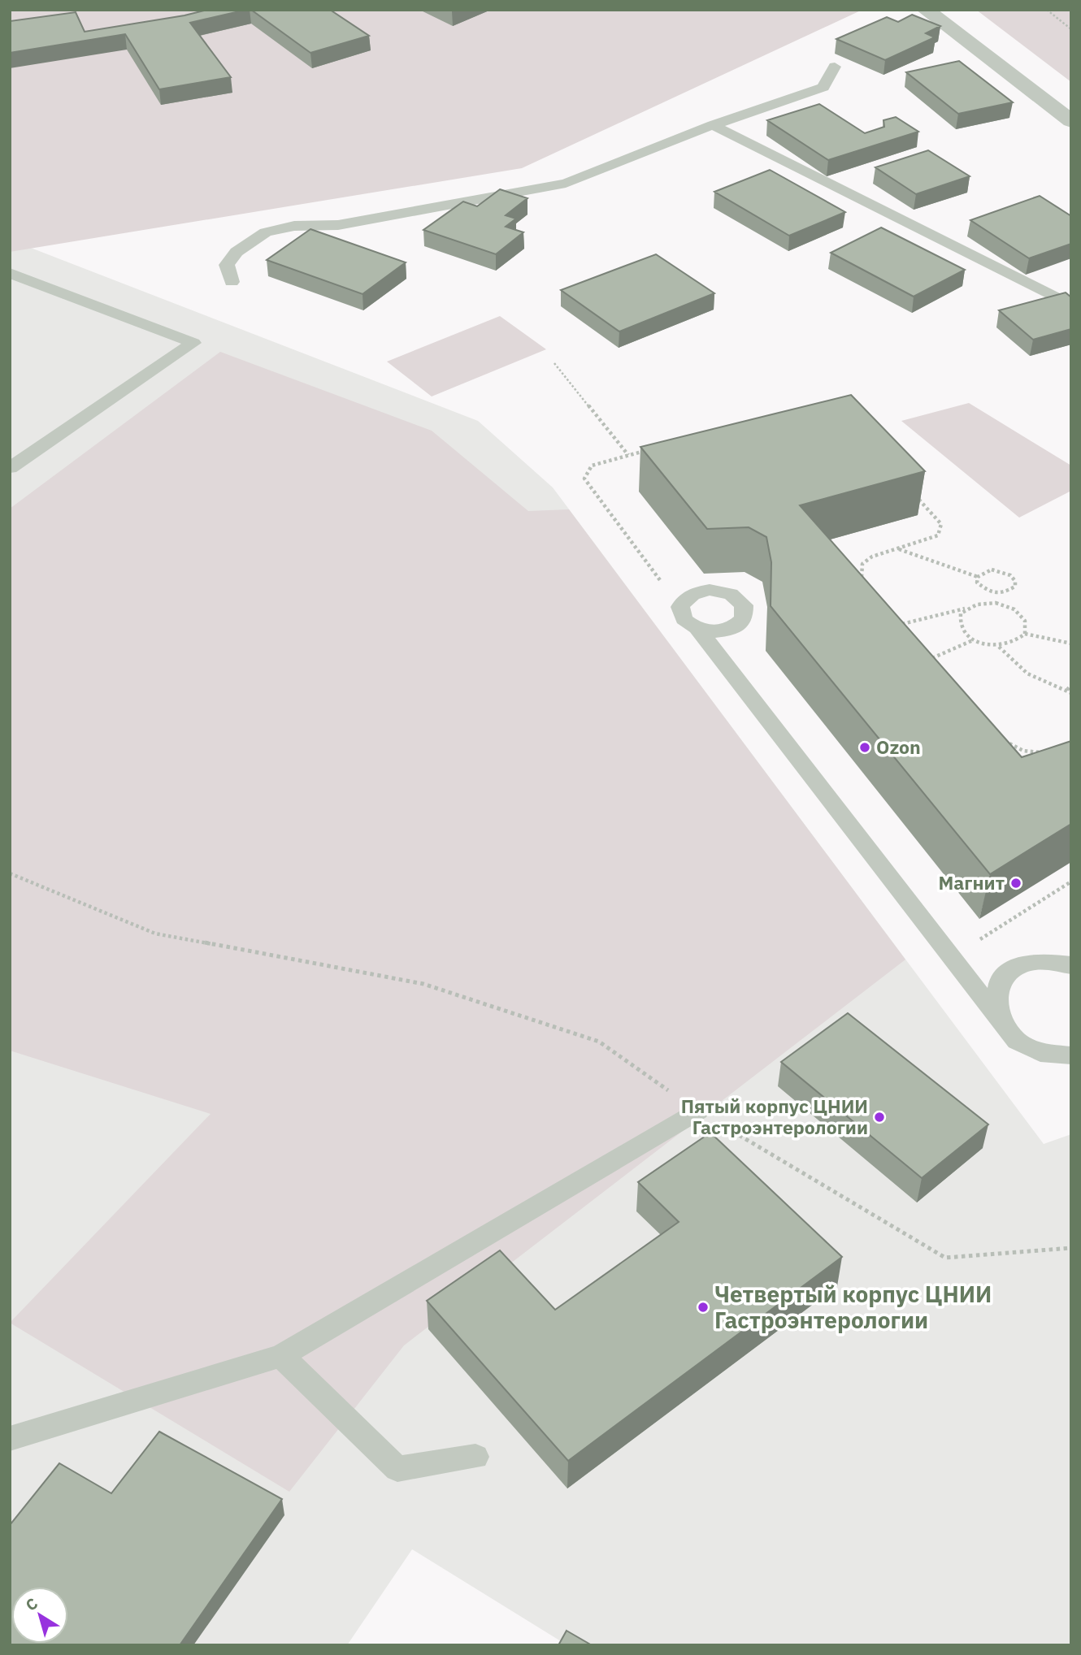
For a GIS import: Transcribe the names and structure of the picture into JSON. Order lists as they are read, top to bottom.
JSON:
{
  "places": [
    "Ozon",
    "Магнит",
    "Пятый корпус ЦНИИ Гастроэнтерологии",
    "Четвертый корпус ЦНИИ Гастроэнтерологии"
  ],
  "north": "top left"
}
